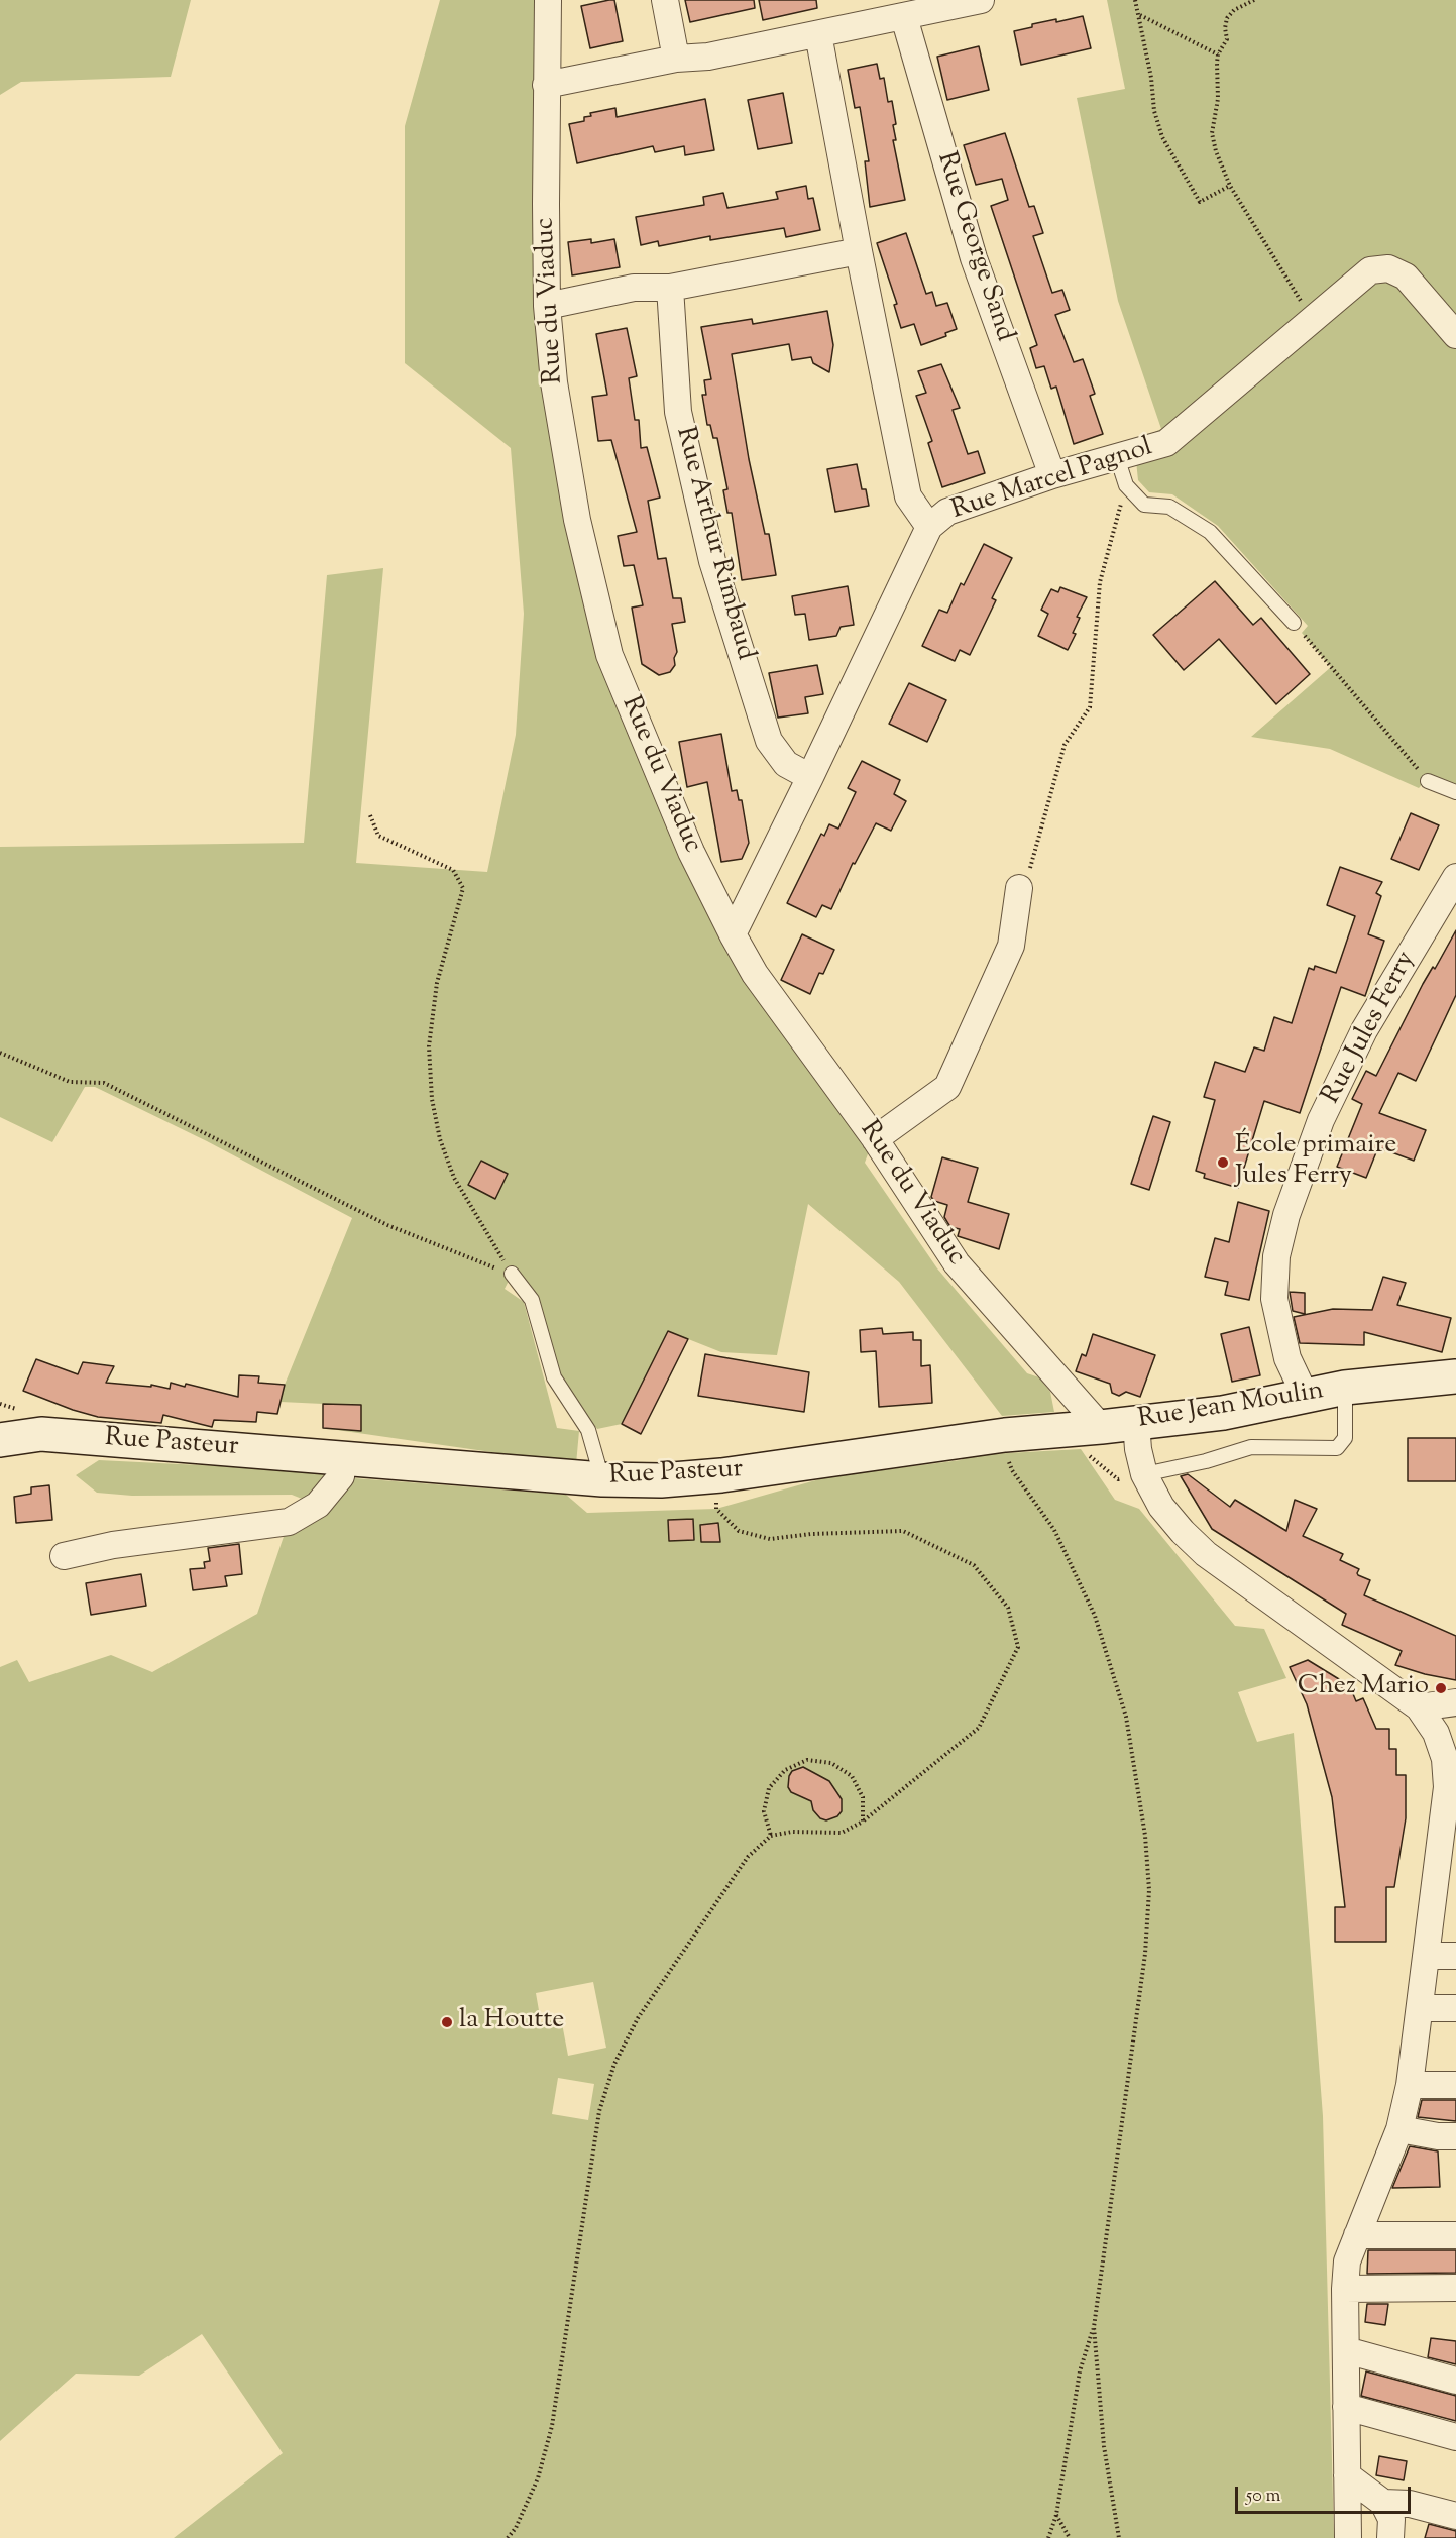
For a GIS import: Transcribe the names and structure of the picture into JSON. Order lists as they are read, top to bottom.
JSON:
{
  "streets": {
    "main road": ["Rue Jean Moulin", "Rue Pasteur"],
    "street": [
      "Rue George Sand",
      "Rue du Viaduc",
      "Rue Marcel Pagnol",
      "Rue Arthur Rimbaud",
      "Rue Jules Ferry"
    ]
  },
  "crossings": [
    ["Rue George Sand", "Rue Marcel Pagnol"],
    ["Rue du Viaduc", "Rue Marcel Pagnol"],
    ["Rue du Viaduc", "Rue Jean Moulin"],
    ["Rue Marcel Pagnol", "Rue Arthur Rimbaud"],
    ["Rue Jules Ferry", "Rue Jean Moulin"],
    ["Rue Jean Moulin", "Rue Pasteur"]
  ],
  "places": ["École primaire Jules Ferry", "Chez Mario", "la Houtte"],
  "scale_bar": "50 m"
}
